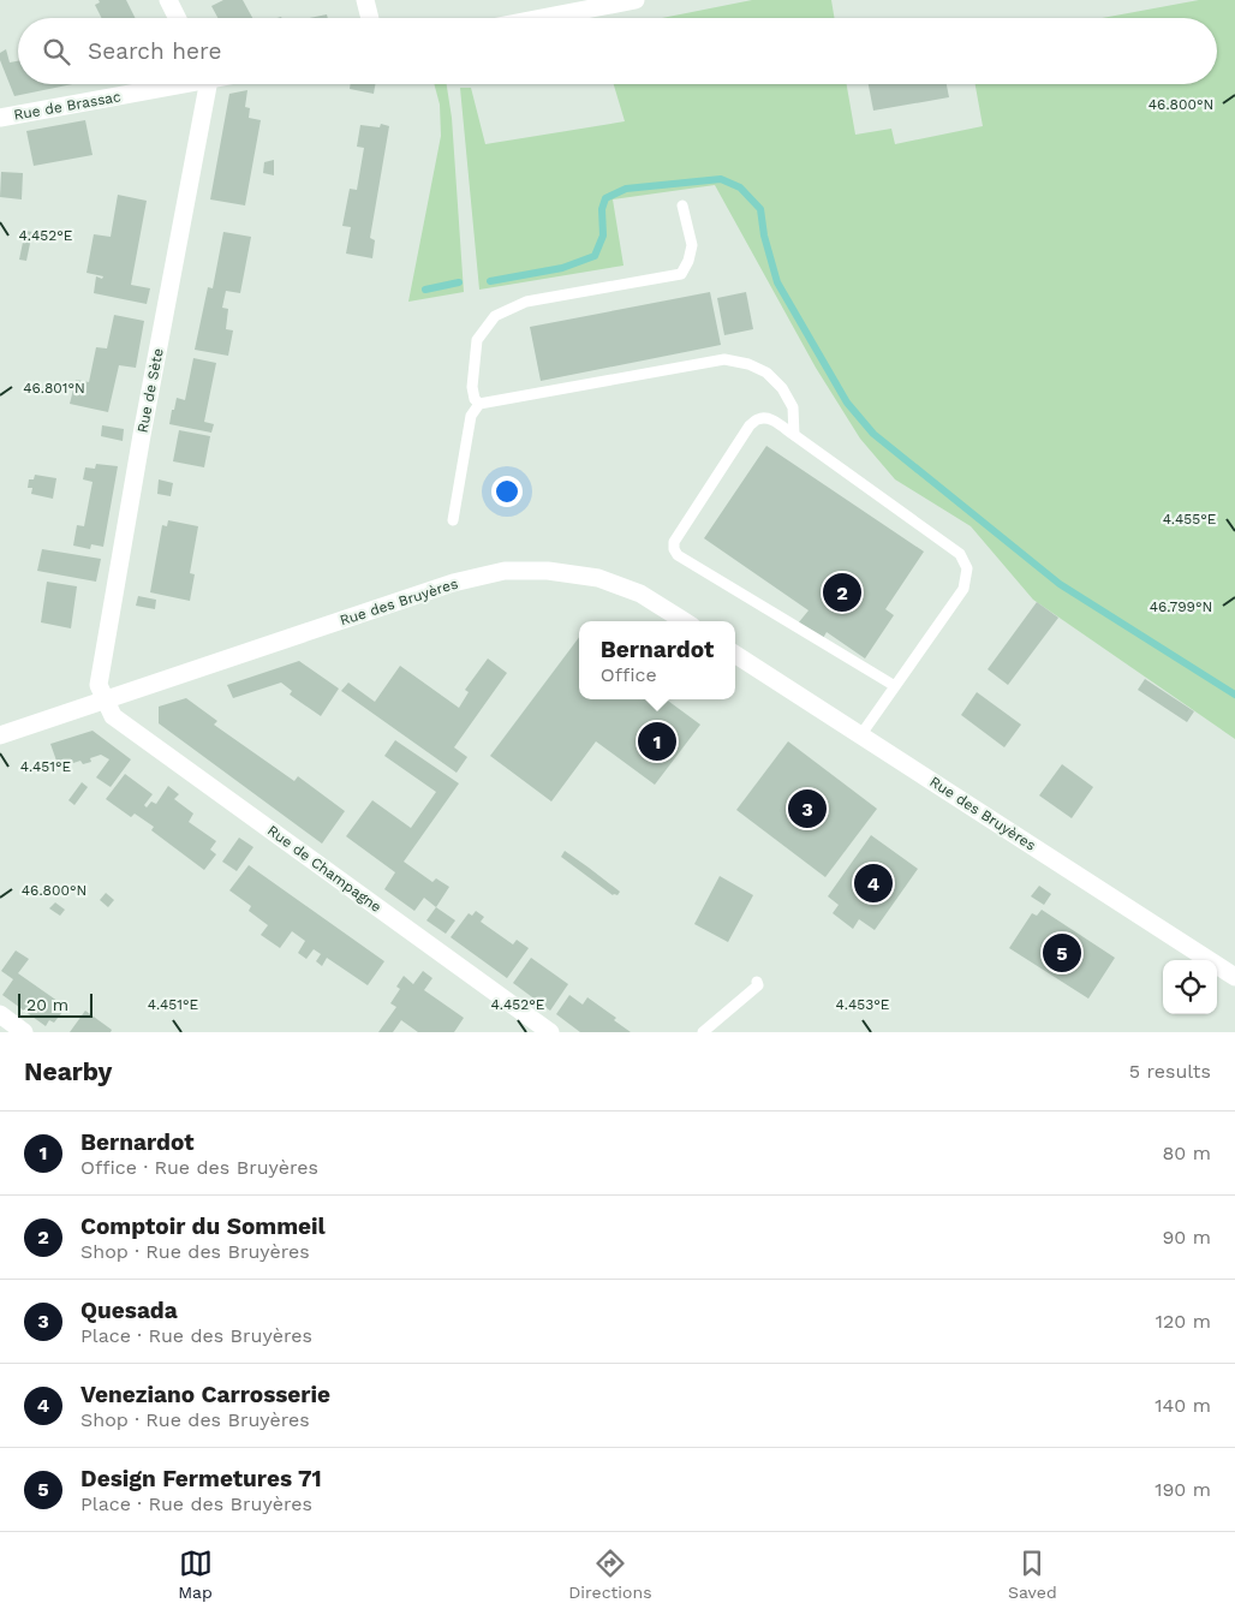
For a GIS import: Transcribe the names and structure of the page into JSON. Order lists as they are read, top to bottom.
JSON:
{
  "streets": {
    "street": [
      "Rue de Brassac",
      "Rue de Sète",
      "Rue des Bruyères",
      "Rue de Champagne"
    ]
  },
  "crossings": [
    ["Rue de Sète", "Rue des Bruyères"],
    ["Rue de Sète", "Rue de Champagne"],
    ["Rue des Bruyères", "Rue de Champagne"]
  ],
  "scale_bar": "20 m",
  "page": {
    "search": "Search here",
    "pins": [
      "2",
      "1",
      "3",
      "4",
      "5"
    ],
    "popup": ["Bernardot", "Office"],
    "scale": "20 m",
    "heading": ["Nearby", "5 results"],
    "list": [
      {
        "mark": "1",
        "name": "Bernardot",
        "note": "Office · Rue des Bruyères",
        "value": "80 m"
      },
      {
        "mark": "2",
        "name": "Comptoir du Sommeil",
        "note": "Shop · Rue des Bruyères",
        "value": "90 m"
      },
      {
        "mark": "3",
        "name": "Quesada",
        "note": "Place · Rue des Bruyères",
        "value": "120 m"
      },
      {
        "mark": "4",
        "name": "Veneziano Carrosserie",
        "note": "Shop · Rue des Bruyères",
        "value": "140 m"
      },
      {
        "mark": "5",
        "name": "Design Fermetures 71",
        "note": "Place · Rue des Bruyères",
        "value": "190 m"
      }
    ],
    "nav": ["Map", "Directions", "Saved"]
  },
  "coordinates": [
    "46.800°N",
    "4.452°E",
    "46.801°N",
    "4.455°E",
    "46.799°N",
    "4.451°E",
    "4.453°E"
  ]
}
